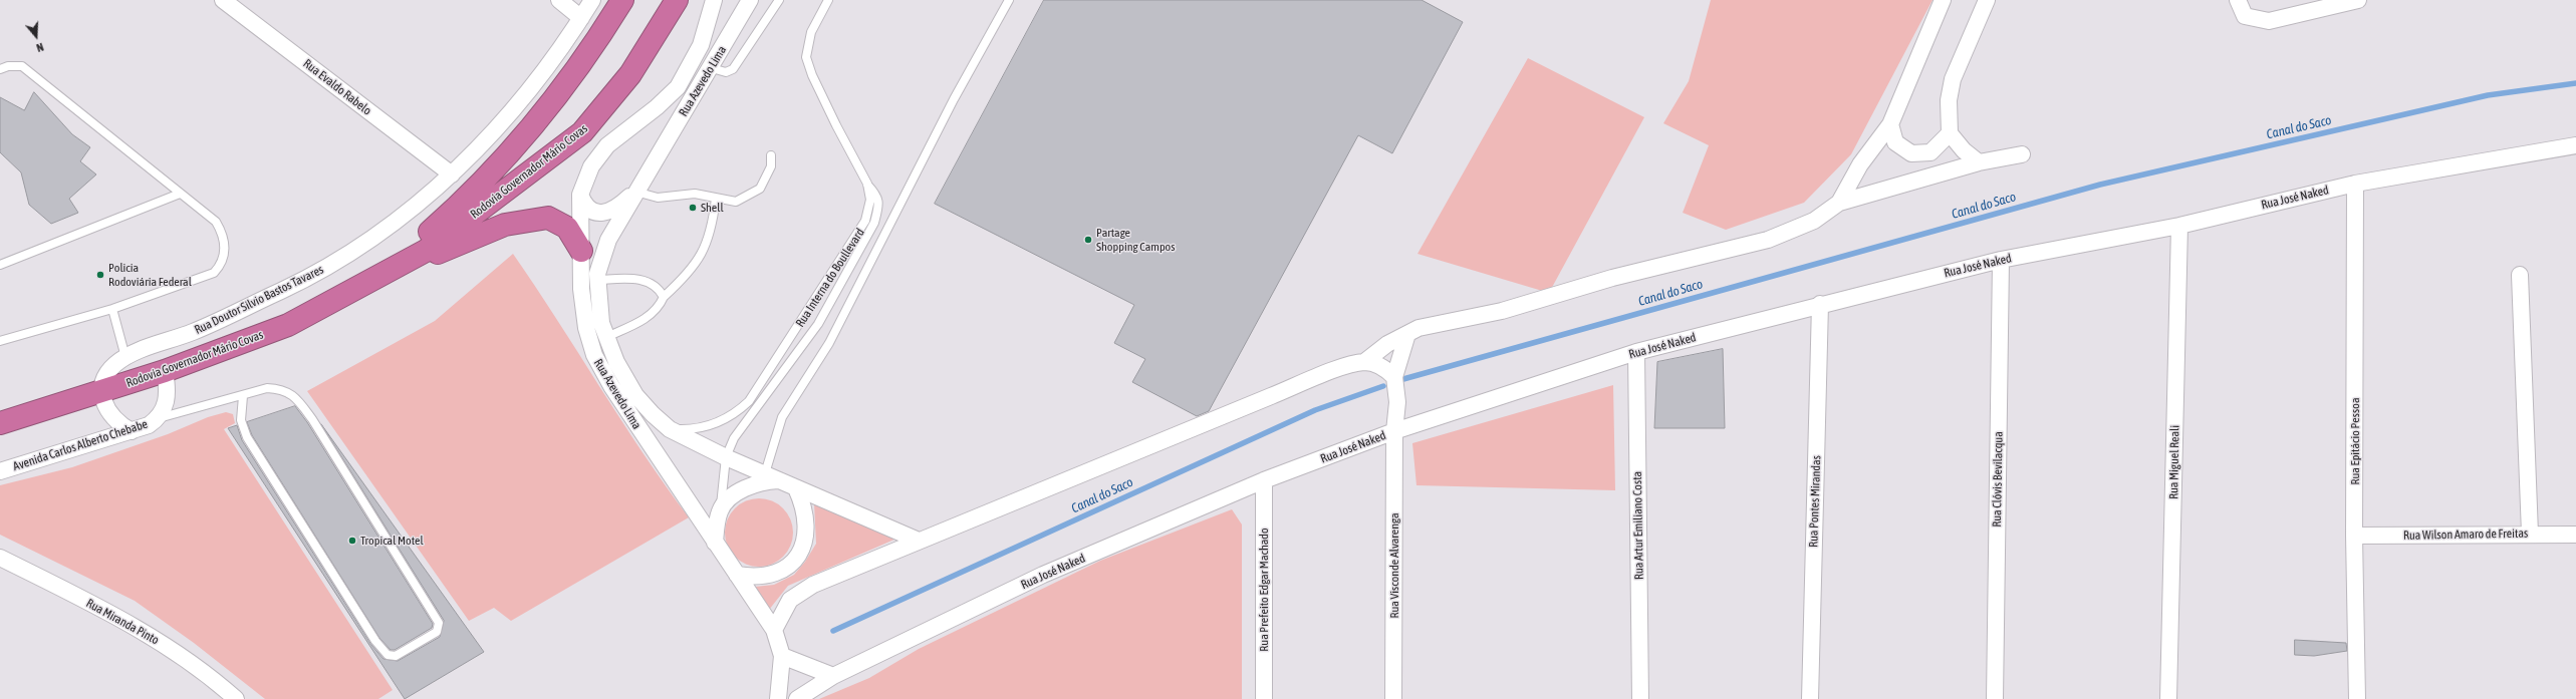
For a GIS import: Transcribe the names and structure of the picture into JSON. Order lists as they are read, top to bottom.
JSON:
{
  "streets": {
    "highway": ["Rodovia Governador Mário Covas"],
    "street": [
      "Rua Azevedo Lima",
      "Rua Evaldo Rabelo",
      "Rua José Naked",
      "Rua Doutor Silvio Bastos Tavares",
      "Rua Epitácio Pessoa",
      "Avenida Carlos Alberto Chebabe",
      "Rua Miguel Reali",
      "Rua Clóvis Bevilacqua",
      "Rua Pontes Mirandas",
      "Rua Artur Emiliano Costa",
      "Rua Wilson Amaro de Freitas",
      "Rua Visconde Alvarenga",
      "Rua Prefeito Edgar Machado",
      "Rua Miranda Pinto"
    ],
    "lane": ["Rua Interna do Boullevard"]
  },
  "crossings": [
    ["Rua Azevedo Lima", "Rua Interna do Boullevard"],
    ["Rua Evaldo Rabelo", "Rua Doutor Silvio Bastos Tavares"],
    ["Rodovia Governador Mário Covas", "Rua Doutor Silvio Bastos Tavares"],
    ["Rodovia Governador Mário Covas", "Avenida Carlos Alberto Chebabe"],
    ["Rua José Naked", "Rua Epitácio Pessoa"],
    ["Rua José Naked", "Rua Miguel Reali"],
    ["Rua José Naked", "Rua Clóvis Bevilacqua"],
    ["Rua José Naked", "Rua Pontes Mirandas"],
    ["Rua José Naked", "Rua Artur Emiliano Costa"],
    ["Rua José Naked", "Rua Visconde Alvarenga"],
    ["Rua José Naked", "Rua Prefeito Edgar Machado"],
    ["Rua Epitácio Pessoa", "Rua Wilson Amaro de Freitas"]
  ],
  "water": ["Canal do Saco"],
  "places": [
    "Shell",
    "Partage Shopping Campos",
    "Policia Rodoviária Federal",
    "Tropical Motel"
  ],
  "north": "bottom"
}
